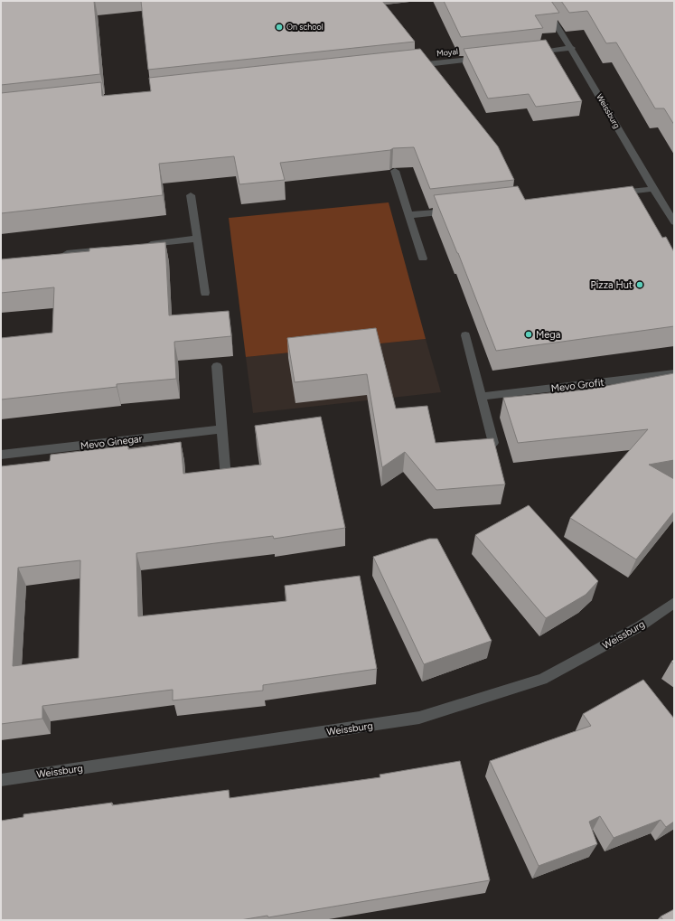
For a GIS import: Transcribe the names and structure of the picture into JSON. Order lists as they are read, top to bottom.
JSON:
{
  "streets": {
    "street": [
      "Moyal",
      "Weissburg",
      "Mevo Grofit",
      "Mevo Ginegar"
    ]
  },
  "places": ["On school", "Pizza Hut", "Mega"]
}
